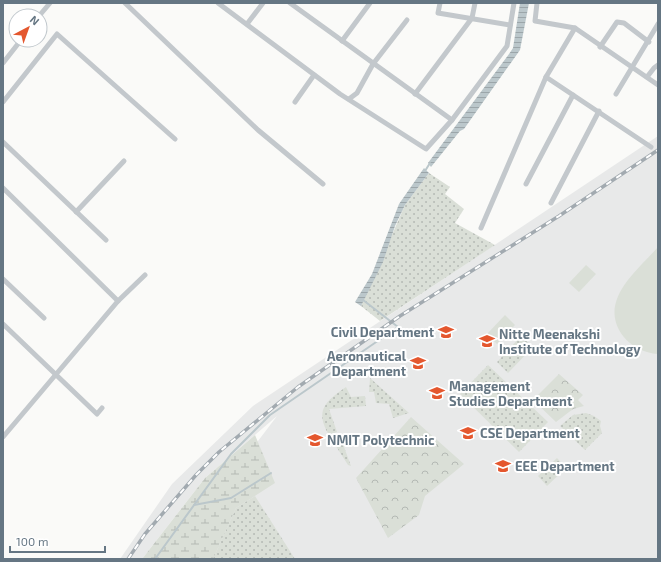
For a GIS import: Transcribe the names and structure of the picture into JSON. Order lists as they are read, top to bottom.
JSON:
{
  "places": {
    "school or university": [
      "Civil Department",
      "Nitte Meenakshi Institute of Technology",
      "Aeronautical Department",
      "Management Studies Department",
      "CSE Department",
      "NMIT Polytechnic",
      "EEE Department"
    ]
  },
  "scale_bar": "100 m",
  "north": "top right"
}
